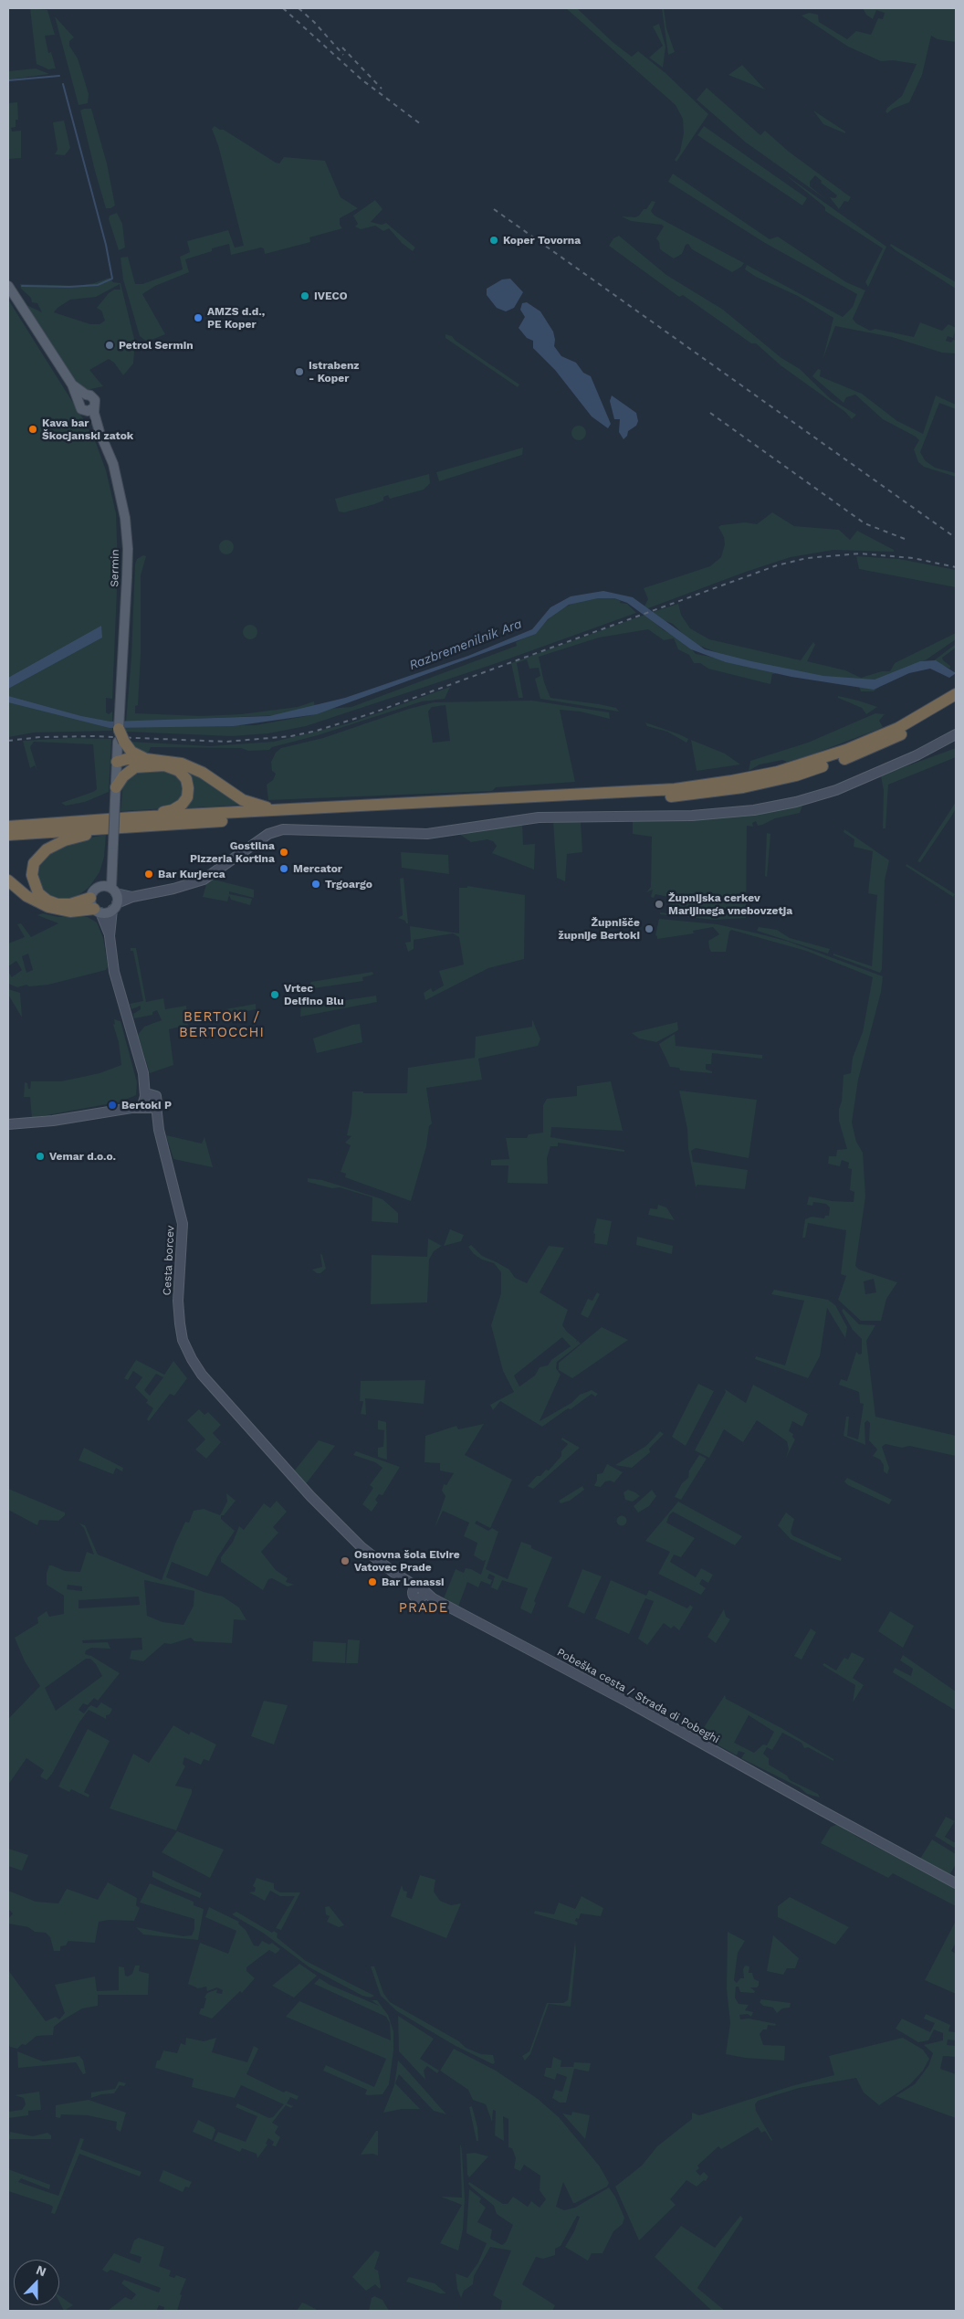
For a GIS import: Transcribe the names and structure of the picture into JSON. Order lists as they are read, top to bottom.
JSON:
{
  "streets": {
    "main road": ["Sermin"],
    "street": ["Cesta borcev", "Pobeška cesta / Strada di Pobeghi"]
  },
  "crossings": [
    ["Cesta borcev", "Pobeška cesta / Strada di Pobeghi"]
  ],
  "districts": ["BERTOKI / BERTOCCHI", "PRADE"],
  "water": ["Razbremenilnik Ara"],
  "places": [
    "Koper Tovorna",
    "IVECO",
    "AMZS d.d., PE Koper",
    "Petrol Sermin",
    "Istrabenz - Koper",
    "Kava bar Škocjanski zatok",
    "Gostilna Pizzeria Kortina",
    "Mercator",
    "Bar Kurjerca",
    "Trgoargo",
    "Župnijska cerkev Marijinega vnebovzetja",
    "Župnišče župnije Bertoki",
    "Vrtec Delfino Blu",
    "Bertoki P",
    "Vemar d.o.o.",
    "Osnovna šola Elvire Vatovec Prade",
    "Bar Lenassi"
  ],
  "north": "top"
}
